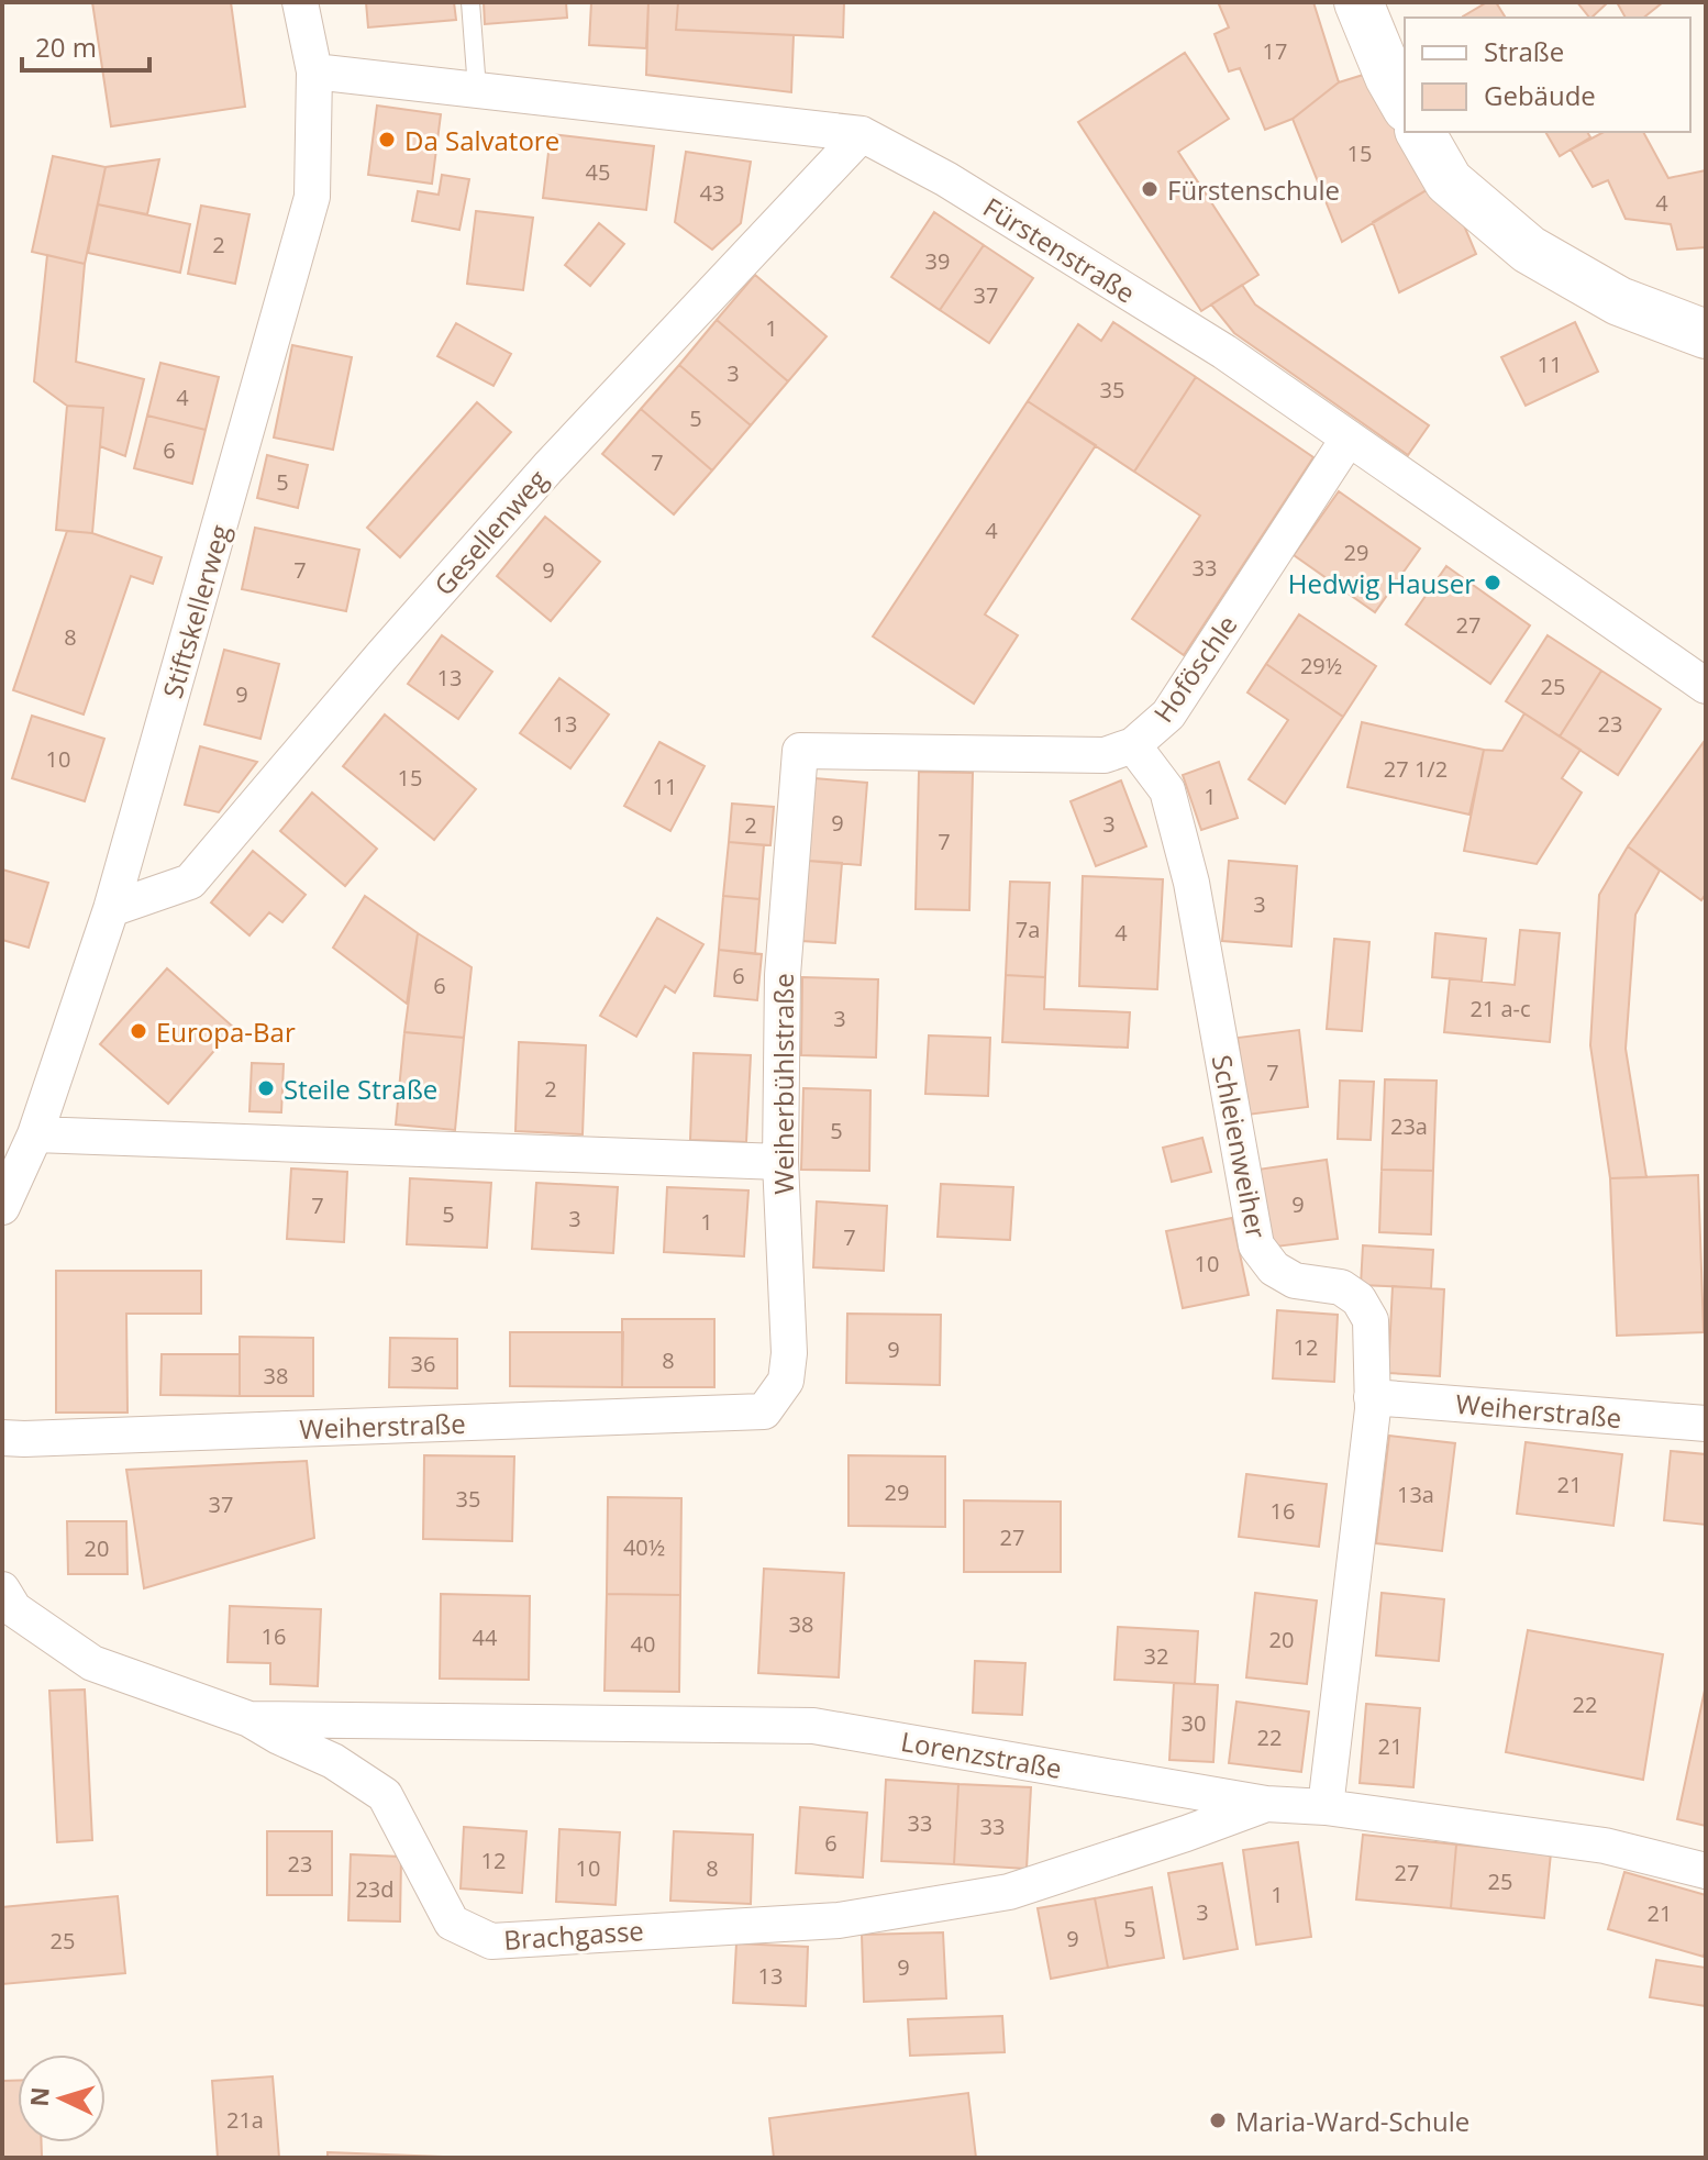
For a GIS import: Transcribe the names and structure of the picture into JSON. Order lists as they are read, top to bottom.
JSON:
{
  "streets": {
    "street": [
      "Fürstenstraße",
      "Gesellenweg",
      "Stiftskellerweg",
      "Hoföschle",
      "Weiherbühlstraße",
      "Schleienweiher",
      "Weiherstraße",
      "Lorenzstraße",
      "Brachgasse"
    ]
  },
  "crossings": [
    ["Fürstenstraße", "Gesellenweg"],
    ["Fürstenstraße", "Stiftskellerweg"],
    ["Fürstenstraße", "Hoföschle"],
    ["Gesellenweg", "Stiftskellerweg"],
    ["Hoföschle", "Weiherbühlstraße"],
    ["Hoföschle", "Schleienweiher"],
    ["Weiherbühlstraße", "Weiherstraße"],
    ["Schleienweiher", "Weiherstraße"],
    ["Schleienweiher", "Lorenzstraße"],
    ["Lorenzstraße", "Brachgasse"]
  ],
  "places": [
    "Da Salvatore",
    "Fürstenschule",
    "Hedwig Hauser",
    "Europa-Bar",
    "Steile Straße",
    "Maria-Ward-Schule"
  ],
  "house_numbers": [
    "17",
    "15",
    "45",
    "43",
    "4",
    "2",
    "39",
    "37",
    "1",
    "11",
    "3",
    "35",
    "4",
    "5",
    "6",
    "7",
    "5",
    "4",
    "29",
    "33",
    "7",
    "9",
    "27",
    "8",
    "29½",
    "13",
    "25",
    "9",
    "13",
    "23",
    "10",
    "27 1/2",
    "15",
    "11",
    "1",
    "9",
    "3",
    "2",
    "7",
    "3",
    "7a",
    "4",
    "6",
    "6",
    "21 a-c",
    "3",
    "7",
    "2",
    "23a",
    "5",
    "9",
    "7",
    "5",
    "3",
    "1",
    "7",
    "10",
    "12",
    "9",
    "8",
    "36",
    "38",
    "21",
    "29",
    "13a",
    "35",
    "37",
    "16",
    "27",
    "40½",
    "20",
    "38",
    "16",
    "44",
    "20",
    "40",
    "32",
    "22",
    "30",
    "22",
    "21",
    "33",
    "33",
    "6",
    "12",
    "23",
    "10",
    "8",
    "27",
    "25",
    "23d",
    "1",
    "3",
    "21",
    "5",
    "9",
    "25",
    "9",
    "13",
    "21a"
  ],
  "legend": ["Straße", "Gebäude"],
  "scale_bar": "20 m",
  "north": "left"
}
